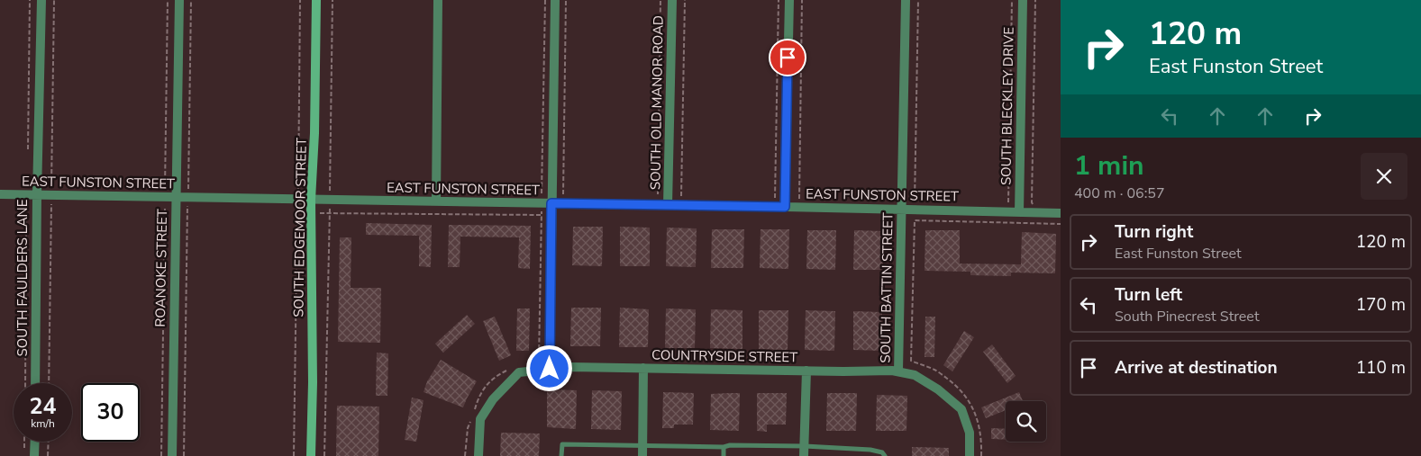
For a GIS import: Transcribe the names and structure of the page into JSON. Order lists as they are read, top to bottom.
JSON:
{
  "streets": {
    "street": [
      "SOUTH OLD MANOR ROAD",
      "SOUTH BLECKLEY DRIVE",
      "EAST FUNSTON STREET",
      "SOUTH EDGEMOOR STREET",
      "ROANOKE STREET",
      "SOUTH FAULDERS LANE",
      "SOUTH BATTIN STREET",
      "COUNTRYSIDE STREET"
    ]
  },
  "crossings": [
    ["SOUTH OLD MANOR ROAD", "EAST FUNSTON STREET"],
    ["SOUTH BLECKLEY DRIVE", "EAST FUNSTON STREET"],
    ["EAST FUNSTON STREET", "SOUTH EDGEMOOR STREET"],
    ["EAST FUNSTON STREET", "ROANOKE STREET"],
    ["EAST FUNSTON STREET", "SOUTH FAULDERS LANE"],
    ["EAST FUNSTON STREET", "SOUTH BATTIN STREET"],
    ["SOUTH BATTIN STREET", "COUNTRYSIDE STREET"]
  ],
  "page": {
    "turn": ["120 m", "East Funston Street"],
    "heading": ["1 min", "400 m · 06:57"],
    "list": [
      {
        "name": "Turn right",
        "note": "East Funston Street",
        "value": "120 m"
      },
      {
        "name": "Turn left",
        "note": "South Pinecrest Street",
        "value": "170 m"
      },
      {
        "name": "Arrive at destination",
        "value": "110 m"
      }
    ],
    "speed": "24 km/h",
    "limit": "30"
  }
}
